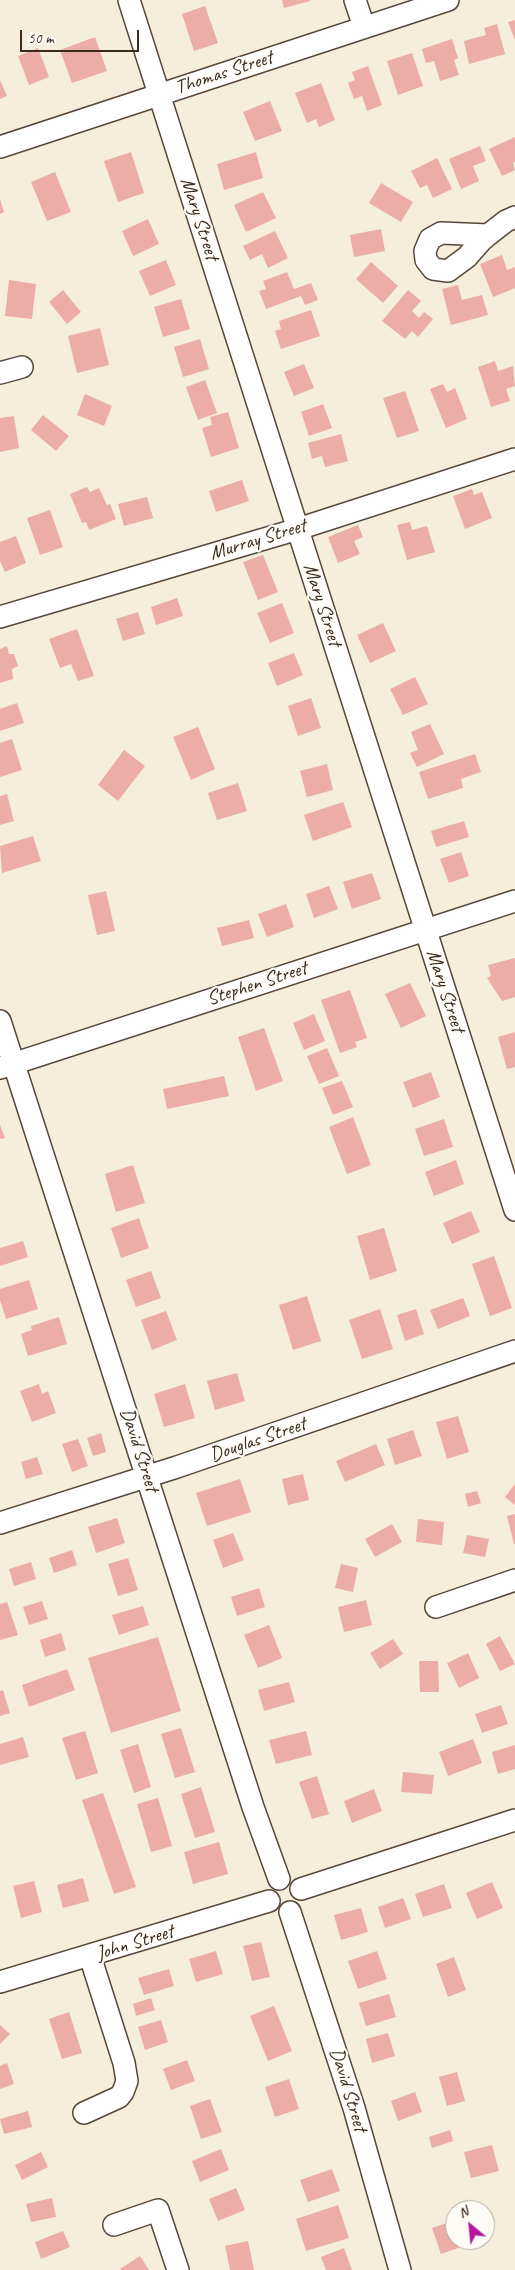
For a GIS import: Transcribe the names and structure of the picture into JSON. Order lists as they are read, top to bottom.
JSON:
{
  "streets": {
    "street": [
      "Thomas Street",
      "Mary Street",
      "Murray Street",
      "Stephen Street",
      "Douglas Street",
      "David Street",
      "John Street"
    ]
  },
  "crossings": [
    ["Thomas Street", "Mary Street"],
    ["Mary Street", "Murray Street"],
    ["Mary Street", "Stephen Street"],
    ["Stephen Street", "David Street"],
    ["Douglas Street", "David Street"],
    ["David Street", "John Street"]
  ],
  "scale_bar": "50 m",
  "north": "top left"
}
